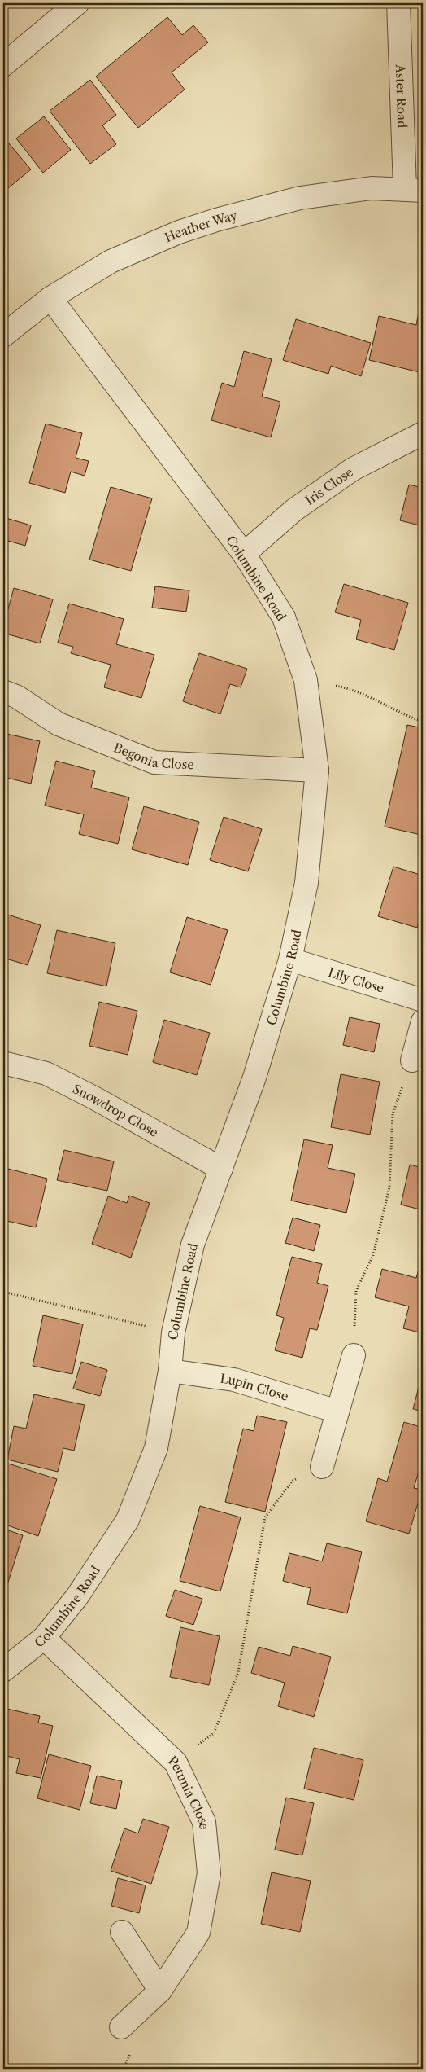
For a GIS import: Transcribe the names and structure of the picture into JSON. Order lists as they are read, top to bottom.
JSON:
{
  "streets": {
    "street": [
      "Aster Road",
      "Heather Way",
      "Iris Close",
      "Columbine Road",
      "Begonia Close",
      "Lily Close",
      "Snowdrop Close",
      "Lupin Close",
      "Petunia Close"
    ]
  },
  "crossings": [
    ["Aster Road", "Heather Way"],
    ["Heather Way", "Columbine Road"],
    ["Iris Close", "Columbine Road"],
    ["Columbine Road", "Begonia Close"],
    ["Columbine Road", "Lily Close"],
    ["Columbine Road", "Snowdrop Close"],
    ["Columbine Road", "Lupin Close"],
    ["Columbine Road", "Petunia Close"]
  ]
}
